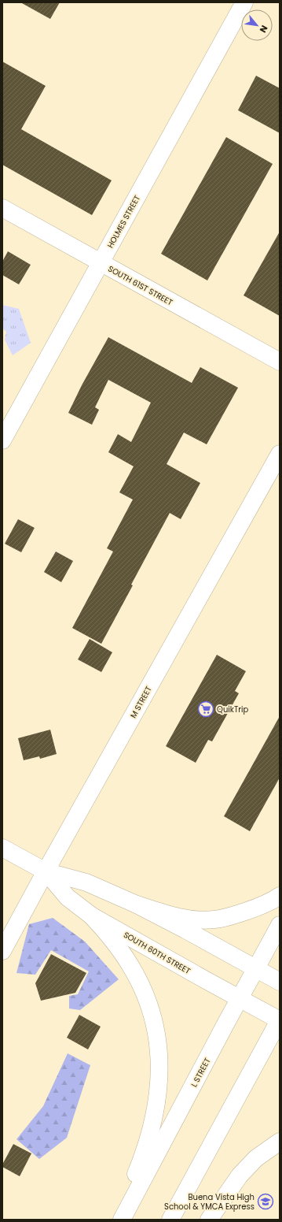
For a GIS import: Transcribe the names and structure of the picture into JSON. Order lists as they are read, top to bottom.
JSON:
{
  "streets": {
    "main road": [
      "HOLMES STREET",
      "SOUTH 61ST STREET",
      "M STREET",
      "SOUTH 60TH STREET",
      "L STREET"
    ]
  },
  "crossings": [
    ["HOLMES STREET", "SOUTH 61ST STREET"],
    ["M STREET", "SOUTH 60TH STREET"],
    ["SOUTH 60TH STREET", "L STREET"]
  ],
  "places": {
    "supermarket": ["QuikTrip"],
    "school or university": ["Buena Vista High School & YMCA Express"]
  },
  "north": "bottom right"
}
